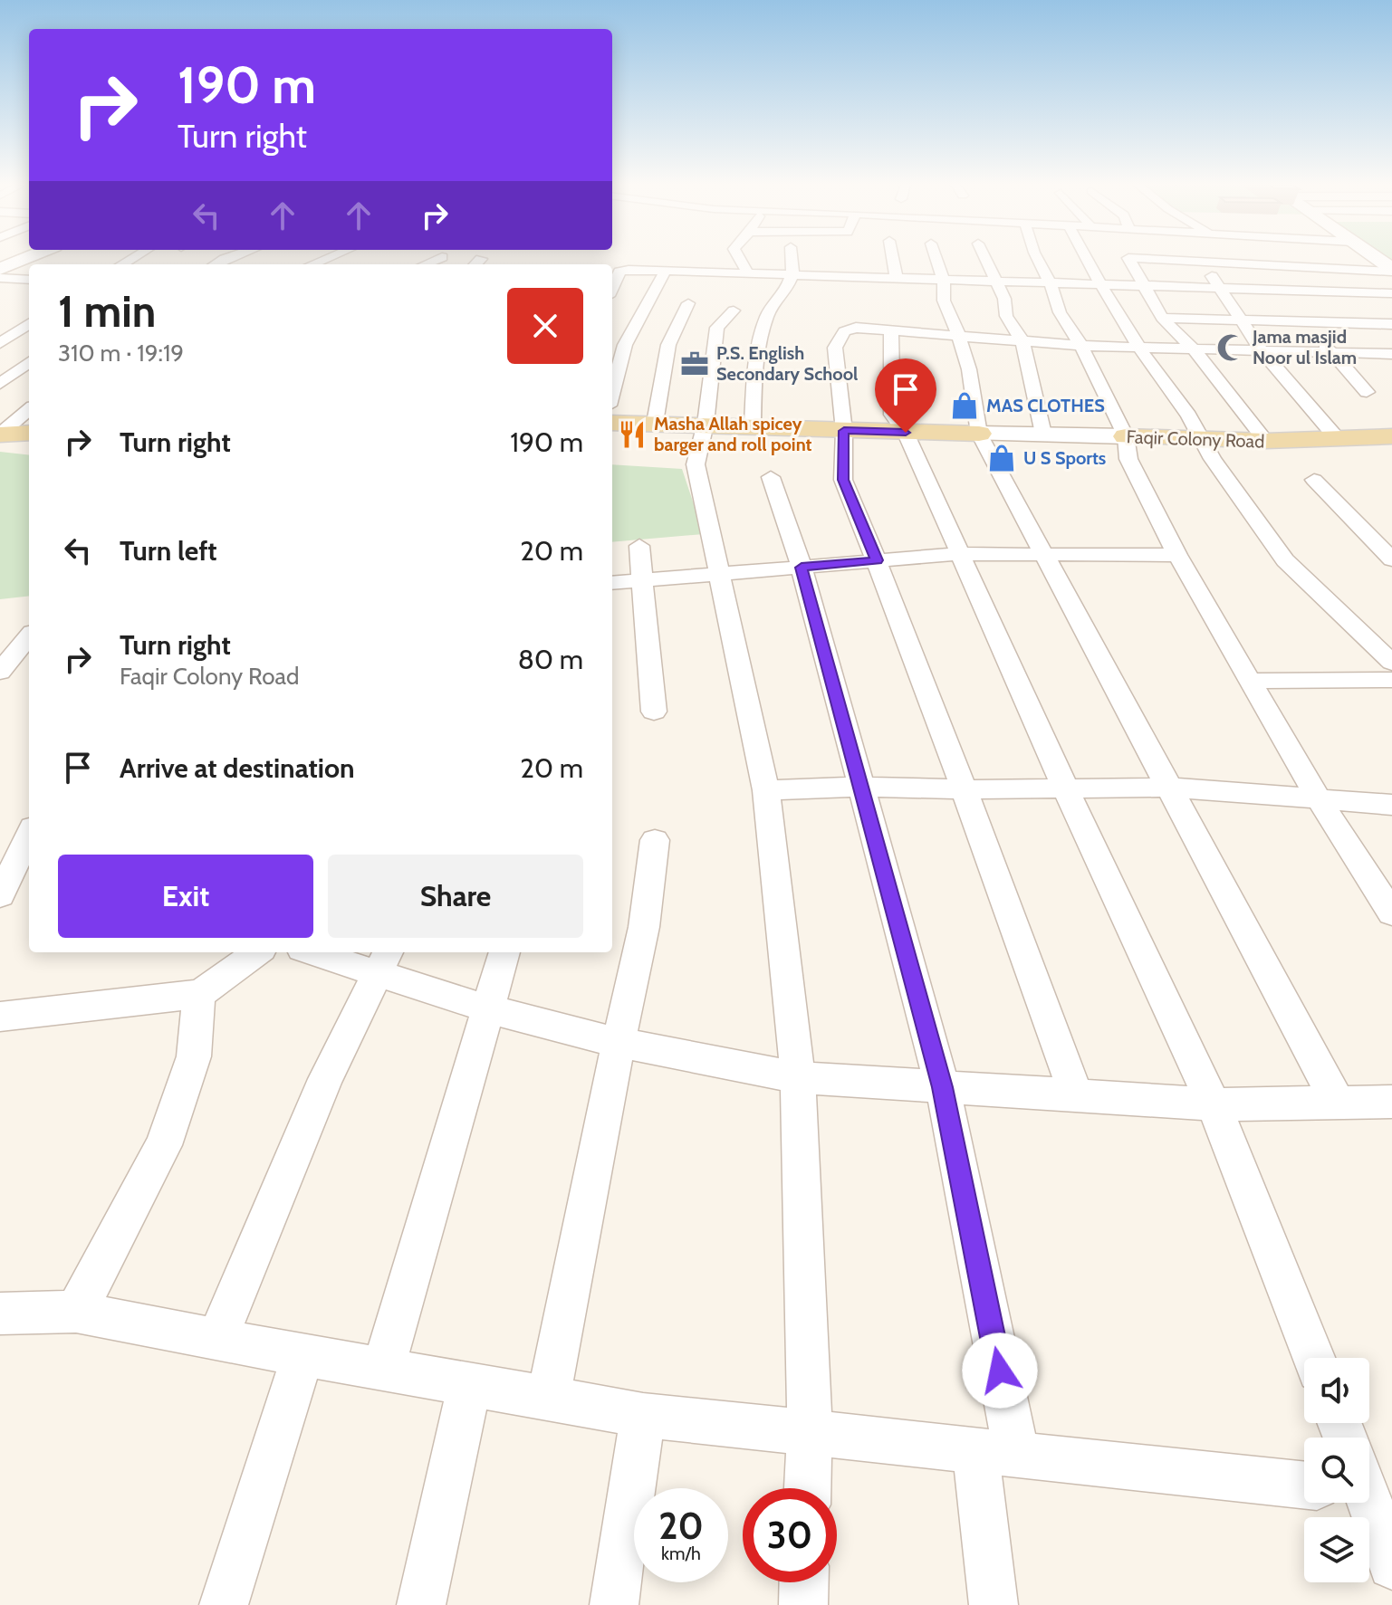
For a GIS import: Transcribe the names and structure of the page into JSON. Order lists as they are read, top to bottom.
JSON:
{
  "streets": {
    "main road": ["Faqir Colony Road"]
  },
  "places": {
    "mosque": ["Jama masjid Noor ul Islam"],
    "office": ["P.S. English Secondary School"],
    "shop": ["MAS CLOTHES", "U S Sports"],
    "restaurant": ["Masha Allah spicey barger and roll point"]
  },
  "page": {
    "turn": ["190 m", "Turn right"],
    "heading": ["1 min", "310 m · 19:19"],
    "list": [
      {
        "name": "Turn right",
        "value": "190 m"
      },
      {
        "name": "Turn left",
        "value": "20 m"
      },
      {
        "name": "Turn right",
        "note": "Faqir Colony Road",
        "value": "80 m"
      },
      {
        "name": "Arrive at destination",
        "value": "20 m"
      }
    ],
    "buttons": ["Exit", "Share"],
    "speed": "20 km/h",
    "limit": "30"
  }
}
